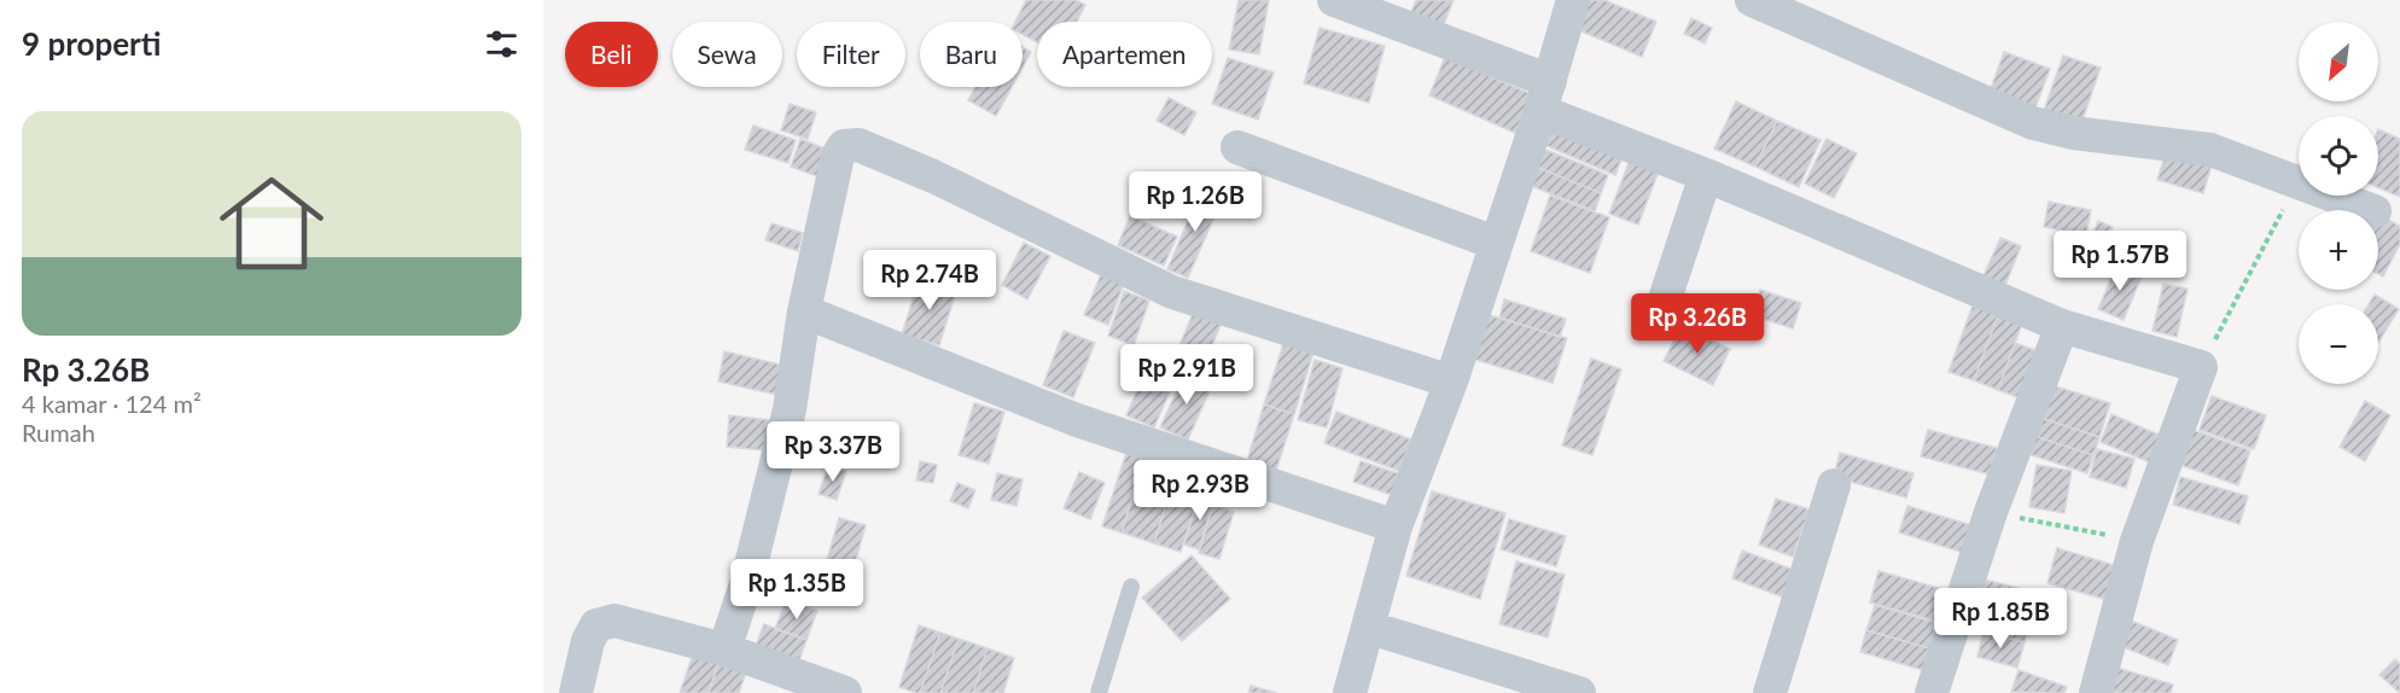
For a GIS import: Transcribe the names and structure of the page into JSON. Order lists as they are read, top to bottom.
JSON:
{
  "north": "bottom left",
  "page": {
    "heading": "9 properti",
    "map_buttons": ["+", "−"],
    "chip": [
      "Beli",
      "Sewa",
      "Filter",
      "Baru",
      "Apartemen"
    ],
    "list": [
      {
        "name": "Rp 3.26B",
        "note": "4 kamar · 124 m² · Rumah"
      }
    ],
    "price": [
      "Rp 1.26B",
      "Rp 1.57B",
      "Rp 2.74B",
      "Rp 3.26B",
      "Rp 2.91B",
      "Rp 3.37B",
      "Rp 2.93B",
      "Rp 1.35B",
      "Rp 1.85B"
    ]
  }
}
